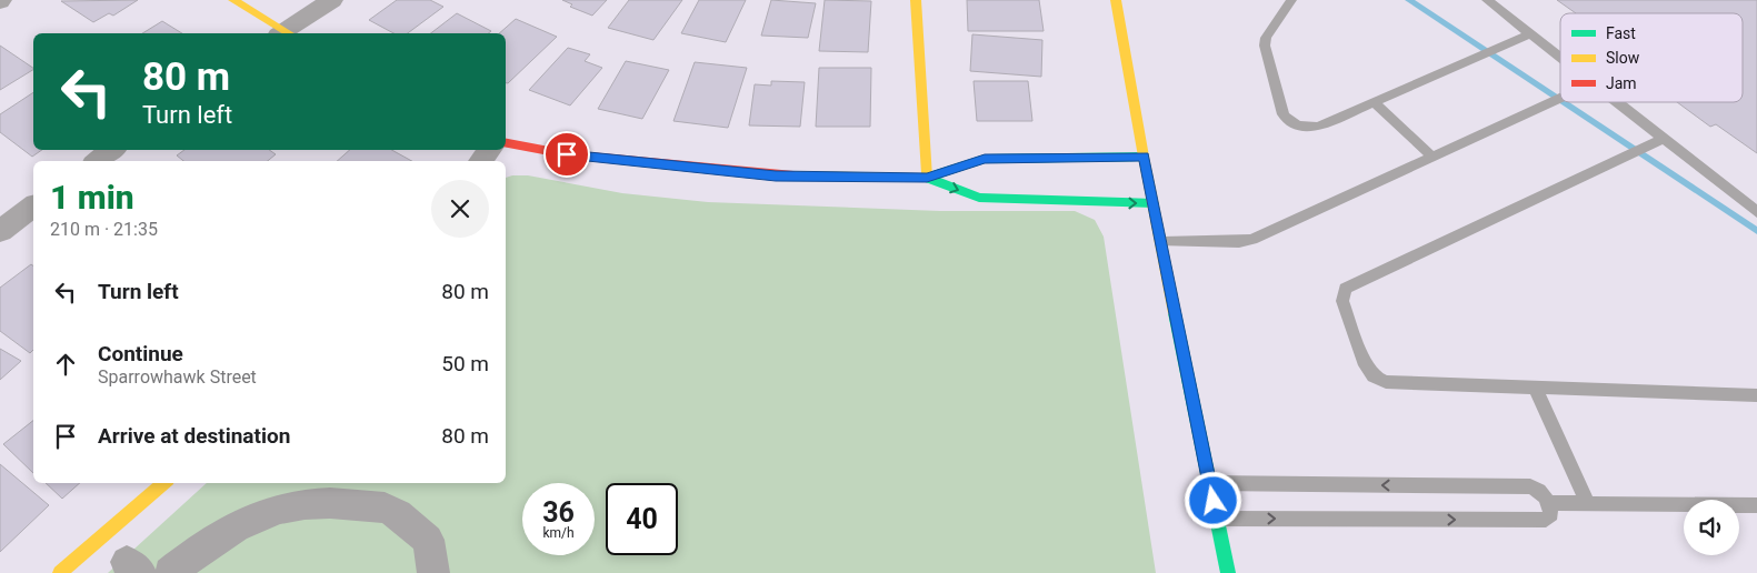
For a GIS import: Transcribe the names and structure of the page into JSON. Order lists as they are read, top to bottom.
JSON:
{
  "legend": ["Fast", "Slow", "Jam"],
  "page": {
    "turn": ["80 m", "Turn left"],
    "heading": ["1 min", "210 m · 21:35"],
    "list": [
      {
        "name": "Turn left",
        "value": "80 m"
      },
      {
        "name": "Continue",
        "note": "Sparrowhawk Street",
        "value": "50 m"
      },
      {
        "name": "Arrive at destination",
        "value": "80 m"
      }
    ],
    "speed": "36 km/h",
    "limit": "40"
  }
}
